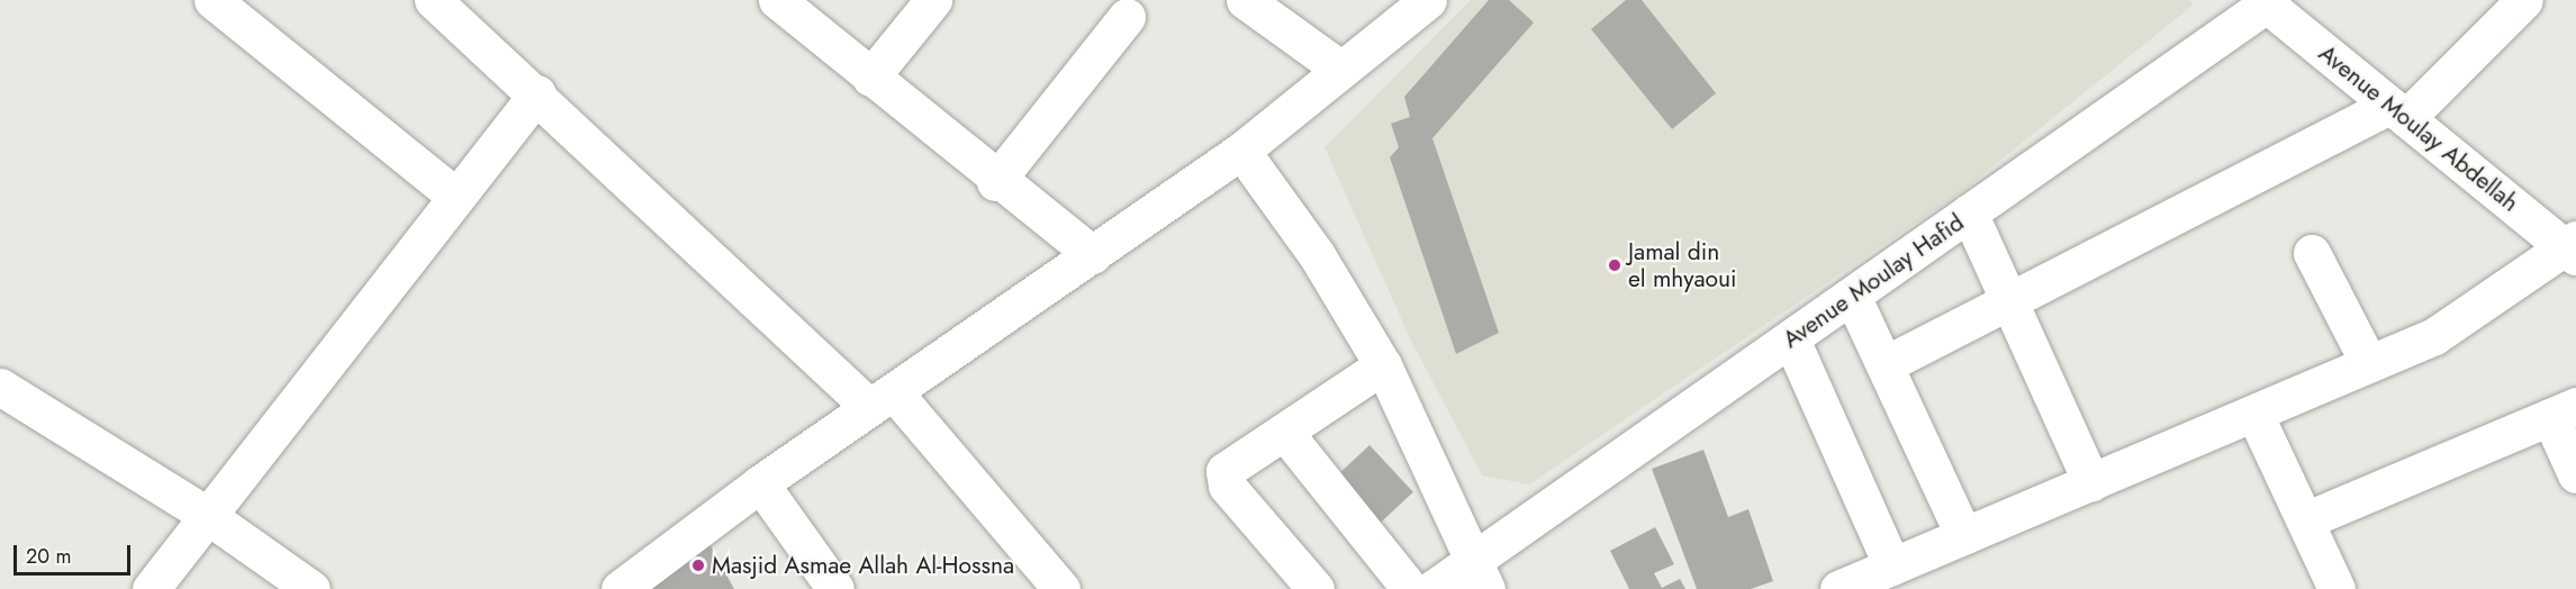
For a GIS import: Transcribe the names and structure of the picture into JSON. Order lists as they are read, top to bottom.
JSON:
{
  "streets": {
    "street": ["Avenue Moulay Abdellah", "Avenue Moulay Hafid"]
  },
  "crossings": [
    ["Avenue Moulay Abdellah", "Avenue Moulay Hafid"]
  ],
  "places": ["Jamal din el mhyaoui", "Masjid Asmae Allah Al-Hossna"],
  "scale_bar": "20 m"
}
